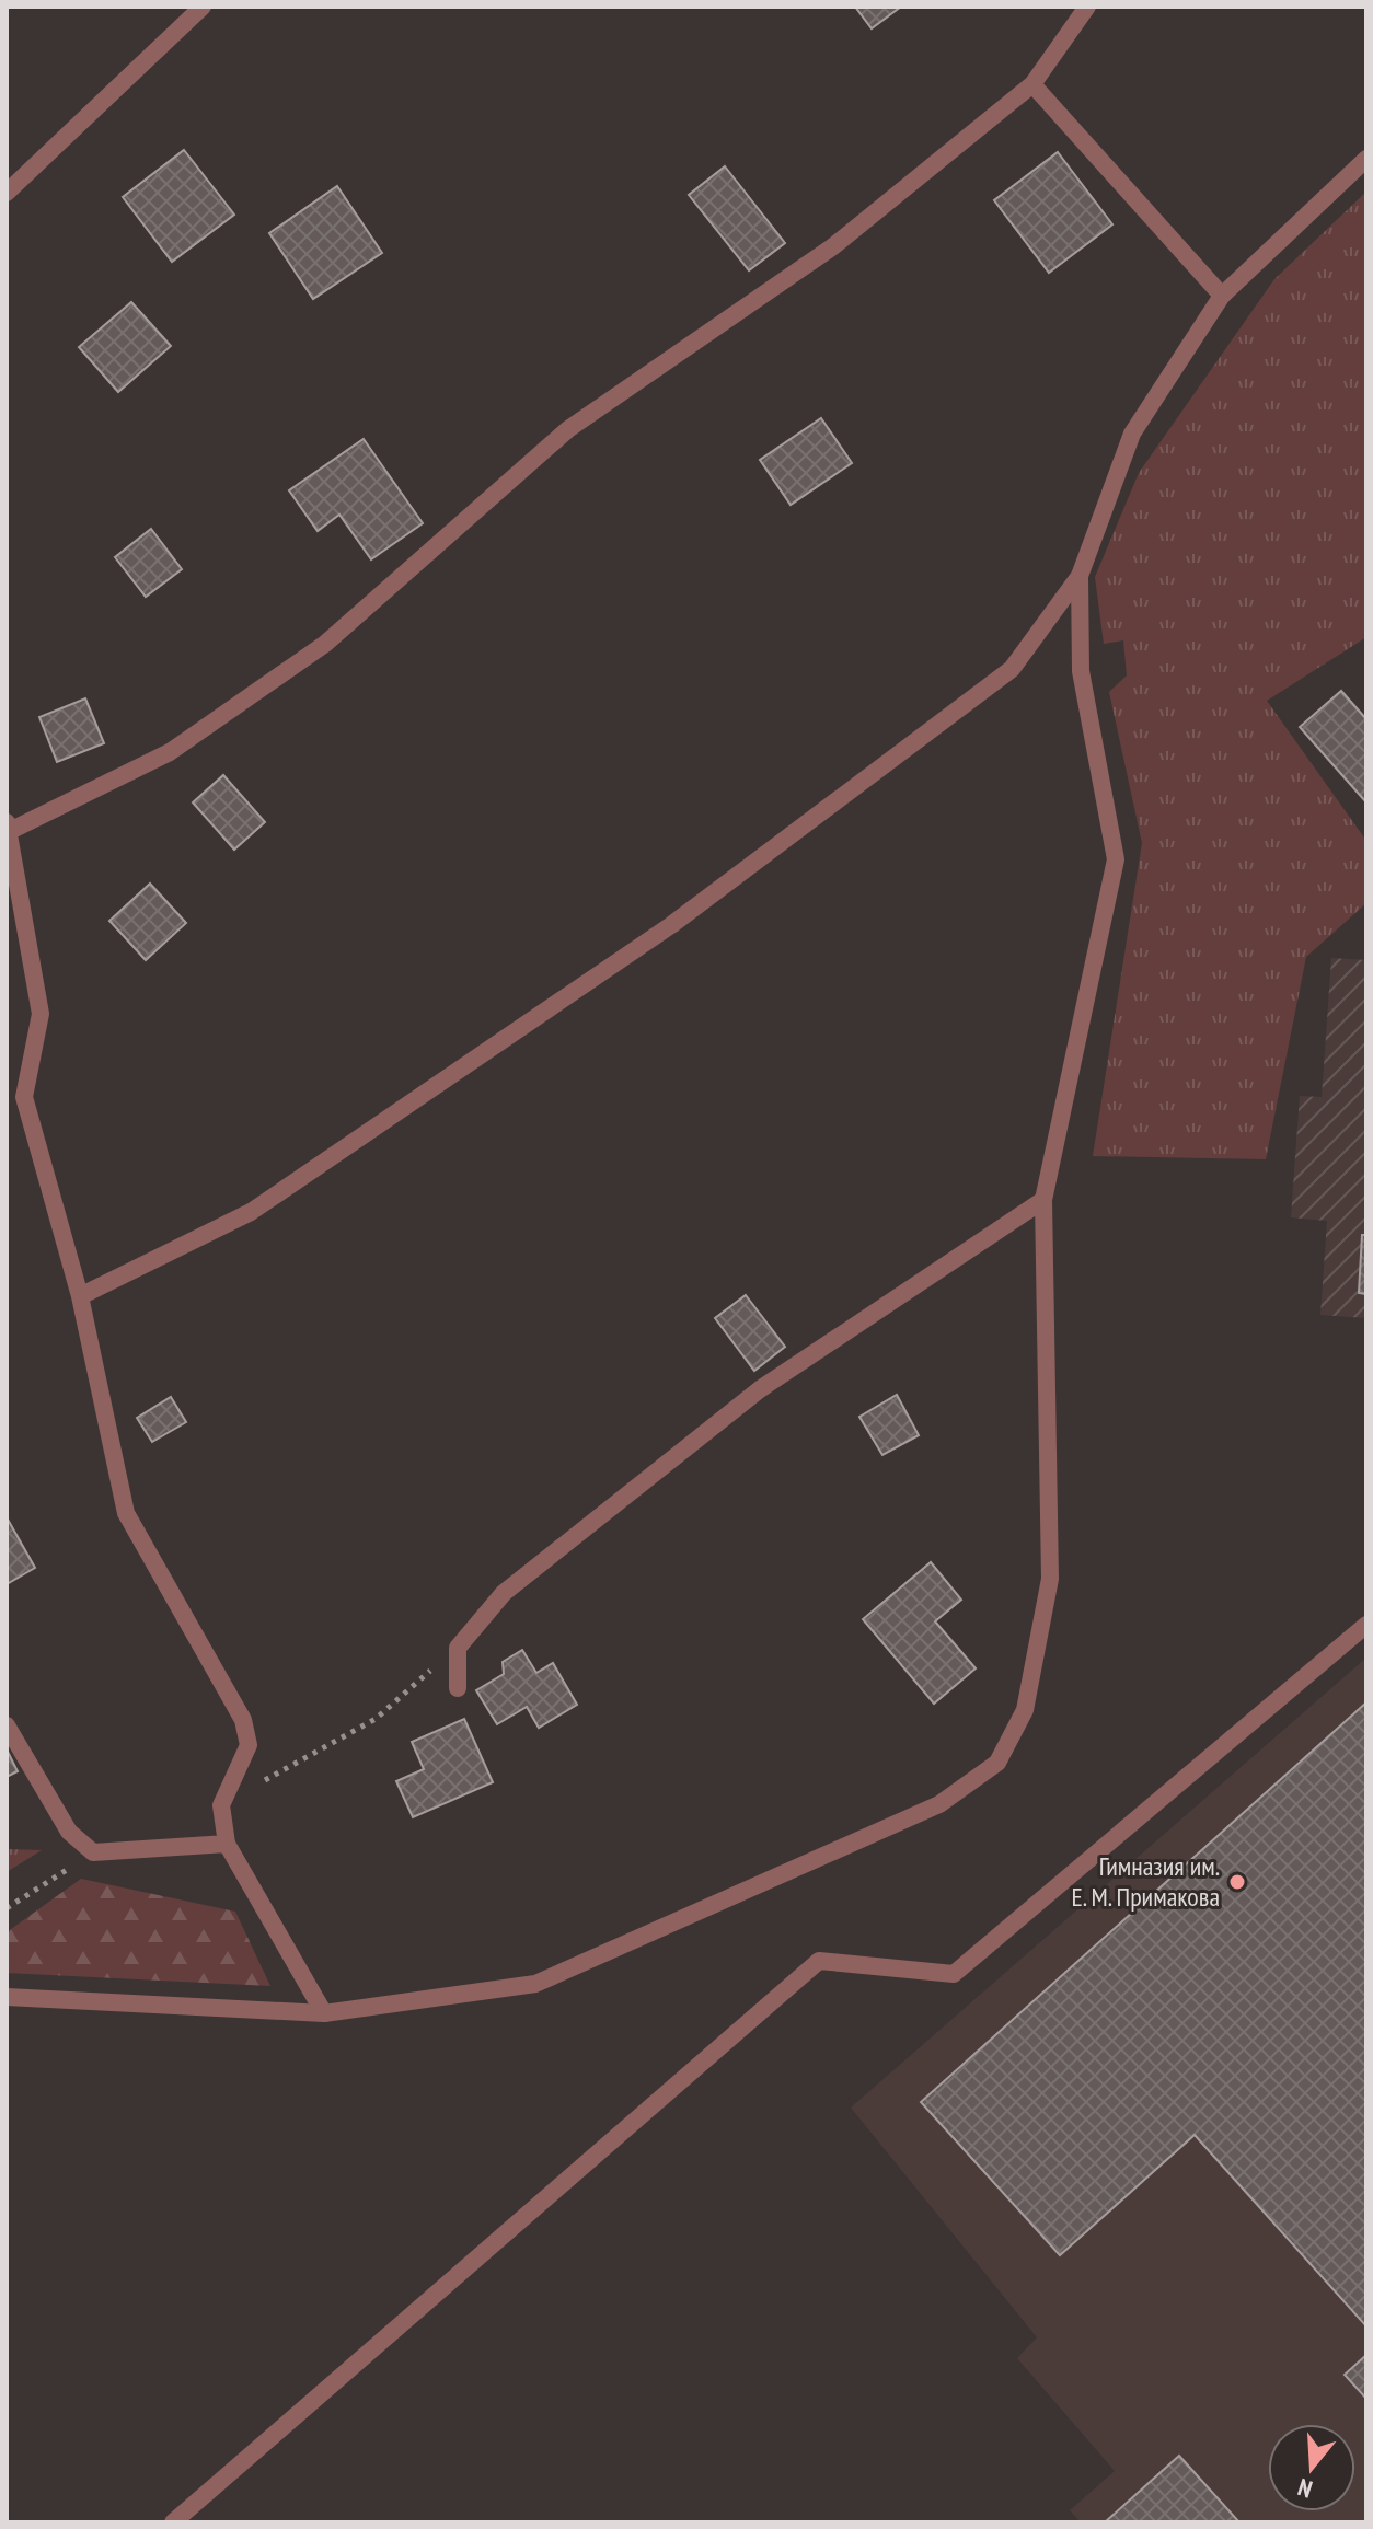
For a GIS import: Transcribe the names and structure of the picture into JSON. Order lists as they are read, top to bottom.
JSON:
{
  "places": ["Гимназия им. Е. М. Примакова"],
  "north": "bottom"
}
